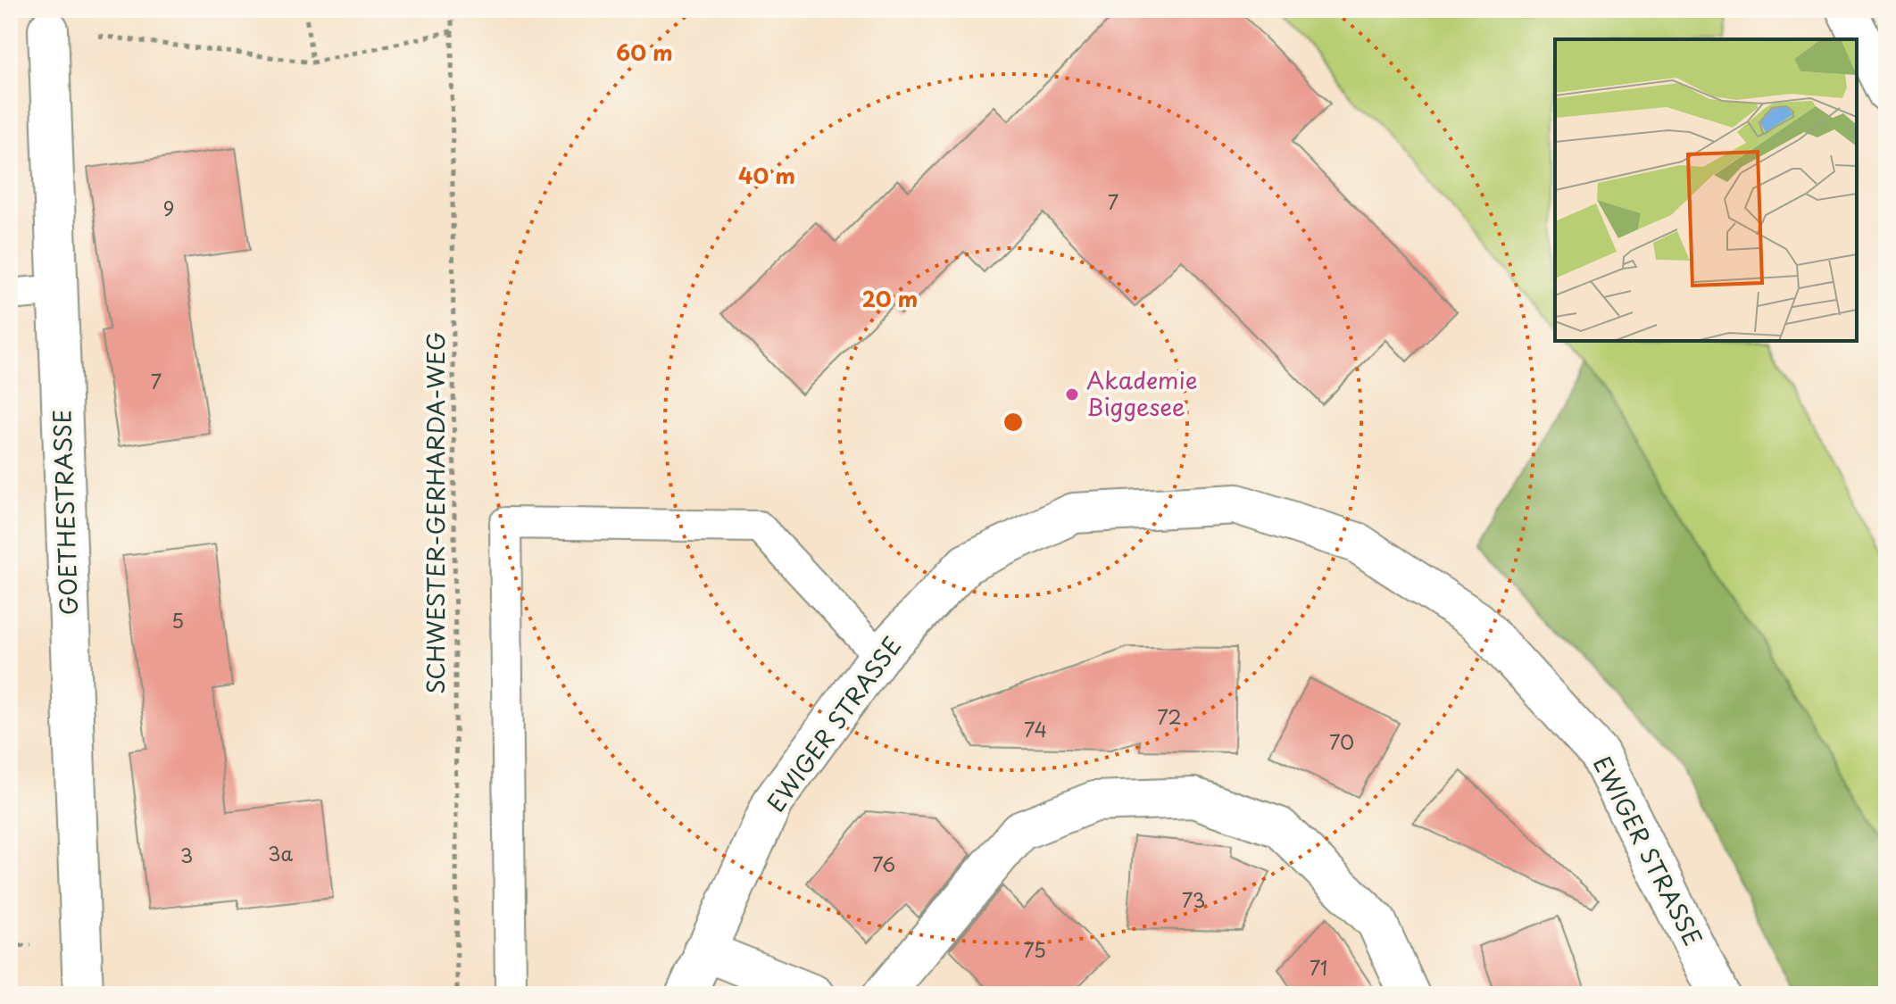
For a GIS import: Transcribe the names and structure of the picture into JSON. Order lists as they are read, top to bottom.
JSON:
{
  "streets": {
    "street": ["GOETHESTRASSE", "EWIGER STRASSE"],
    "path": ["SCHWESTER-GERHARDA-WEG"]
  },
  "places": ["Akademie Biggesee"],
  "house_numbers": [
    "7",
    "9",
    "7",
    "5",
    "72",
    "74",
    "70",
    "3a",
    "3",
    "76",
    "73",
    "75",
    "71"
  ],
  "rings": ["60 m", "40 m", "20 m"]
}
